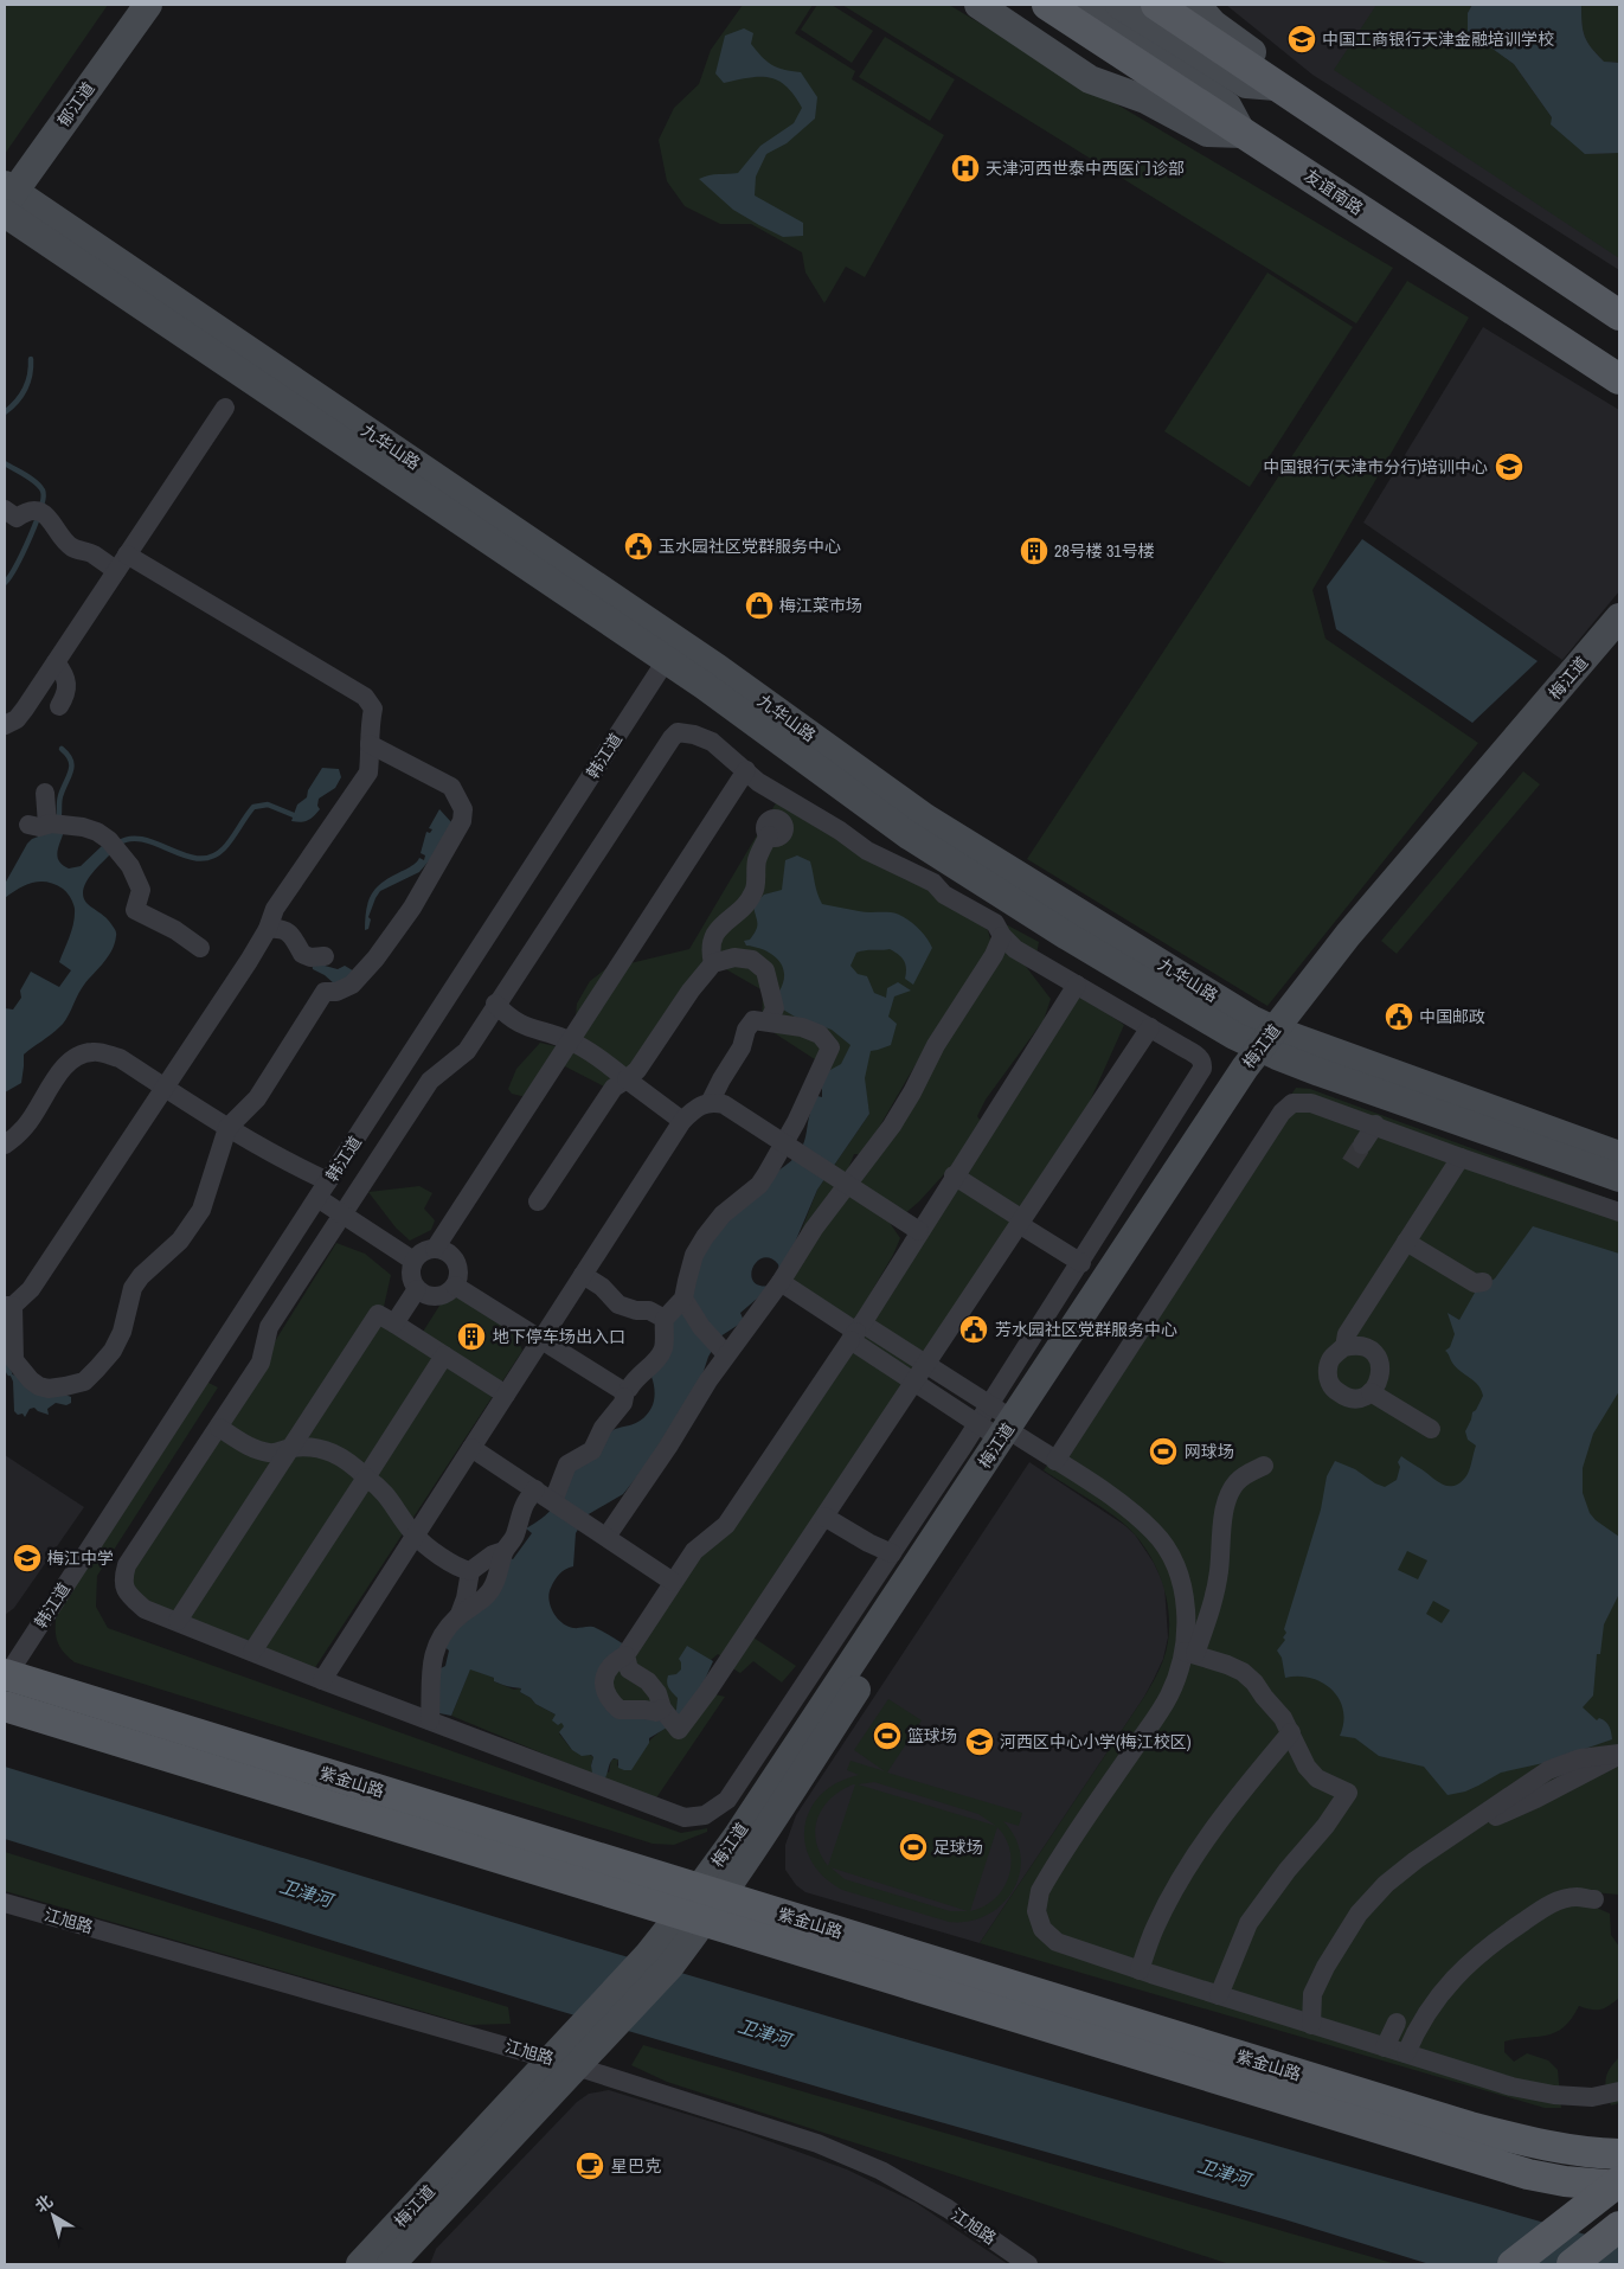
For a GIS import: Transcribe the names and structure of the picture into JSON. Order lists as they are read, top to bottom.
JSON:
{
  "streets": {
    "main road": ["友谊南路", "紫金山路"],
    "street": [
      "郁江道",
      "九华山路",
      "梅江道",
      "韩江道",
      "江旭路"
    ]
  },
  "crossings": [
    ["郁江道", "九华山路"],
    ["九华山路", "梅江道"],
    ["九华山路", "韩江道"],
    ["梅江道", "紫金山路"],
    ["梅江道", "江旭路"],
    ["韩江道", "紫金山路"]
  ],
  "water": ["卫津河"],
  "places": {
    "school or university": [
      "中国工商银行天津金融培训学校",
      "中国银行(天津市分行)培训中心",
      "梅江中学",
      "河西区中心小学(梅江校区)"
    ],
    "hospital": ["天津河西世泰中西医门诊部"],
    "public building": ["玉水园社区党群服务中心", "中国邮政", "芳水园社区党群服务中心"],
    "building": ["28号楼 31号楼", "地下停车场出入口"],
    "shop": ["梅江菜市场"],
    "sports": ["网球场", "篮球场", "足球场"],
    "cafe": ["星巴克"]
  },
  "north": "top left"
}
